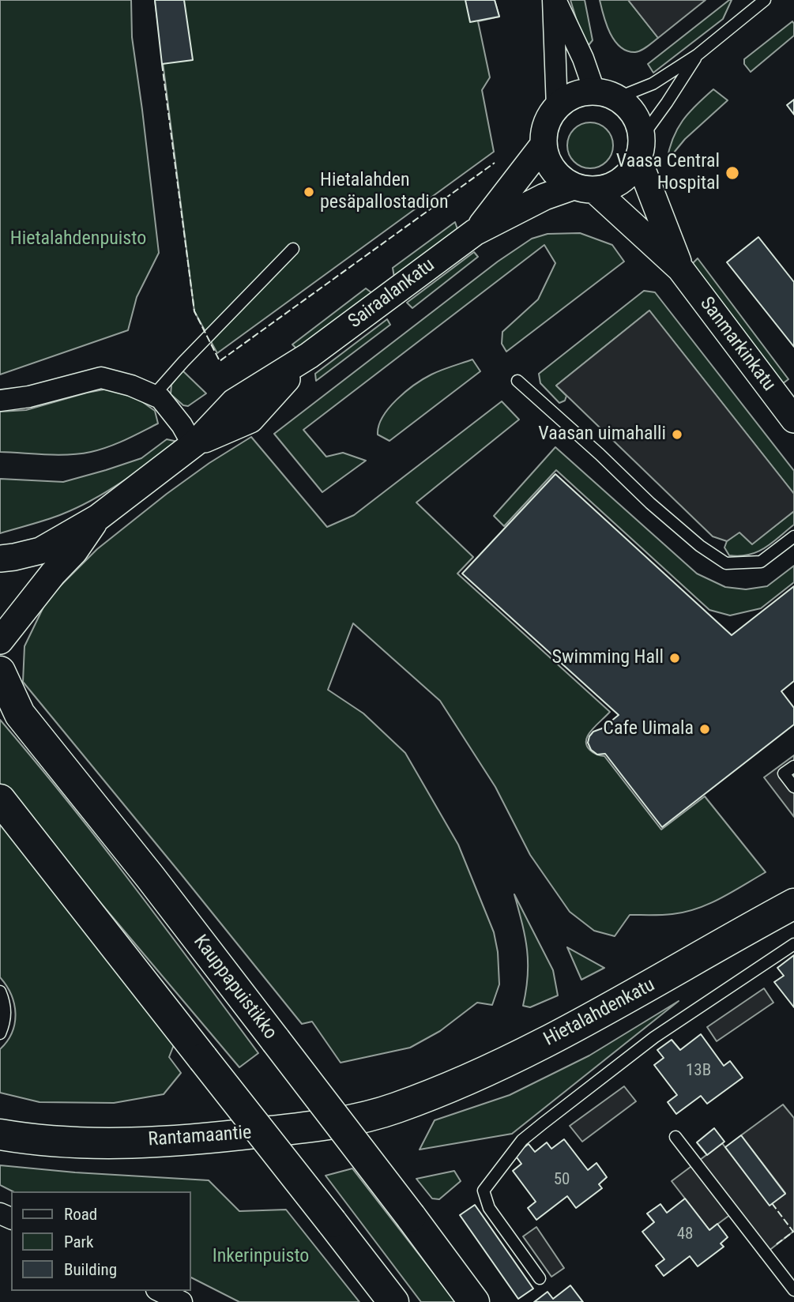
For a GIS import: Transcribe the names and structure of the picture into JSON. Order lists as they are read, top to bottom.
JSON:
{
  "streets": {
    "main road": ["Kauppapuistikko", "Hietalahdenkatu", "Rantamaantie"],
    "street": ["Sairaalankatu", "Sanmarkinkatu"]
  },
  "crossings": [
    ["Sairaalankatu", "Sanmarkinkatu"],
    ["Hietalahdenkatu", "Rantamaantie"]
  ],
  "parks": ["Hietalahdenpuisto", "Inkerinpuisto"],
  "places": [
    "Vaasa Central Hospital",
    "Hietalahden pesäpallostadion",
    "Vaasan uimahalli",
    "Swimming Hall",
    "Cafe Uimala"
  ],
  "house_numbers": ["13B", "50", "48"],
  "legend": ["Road", "Park", "Building"]
}
